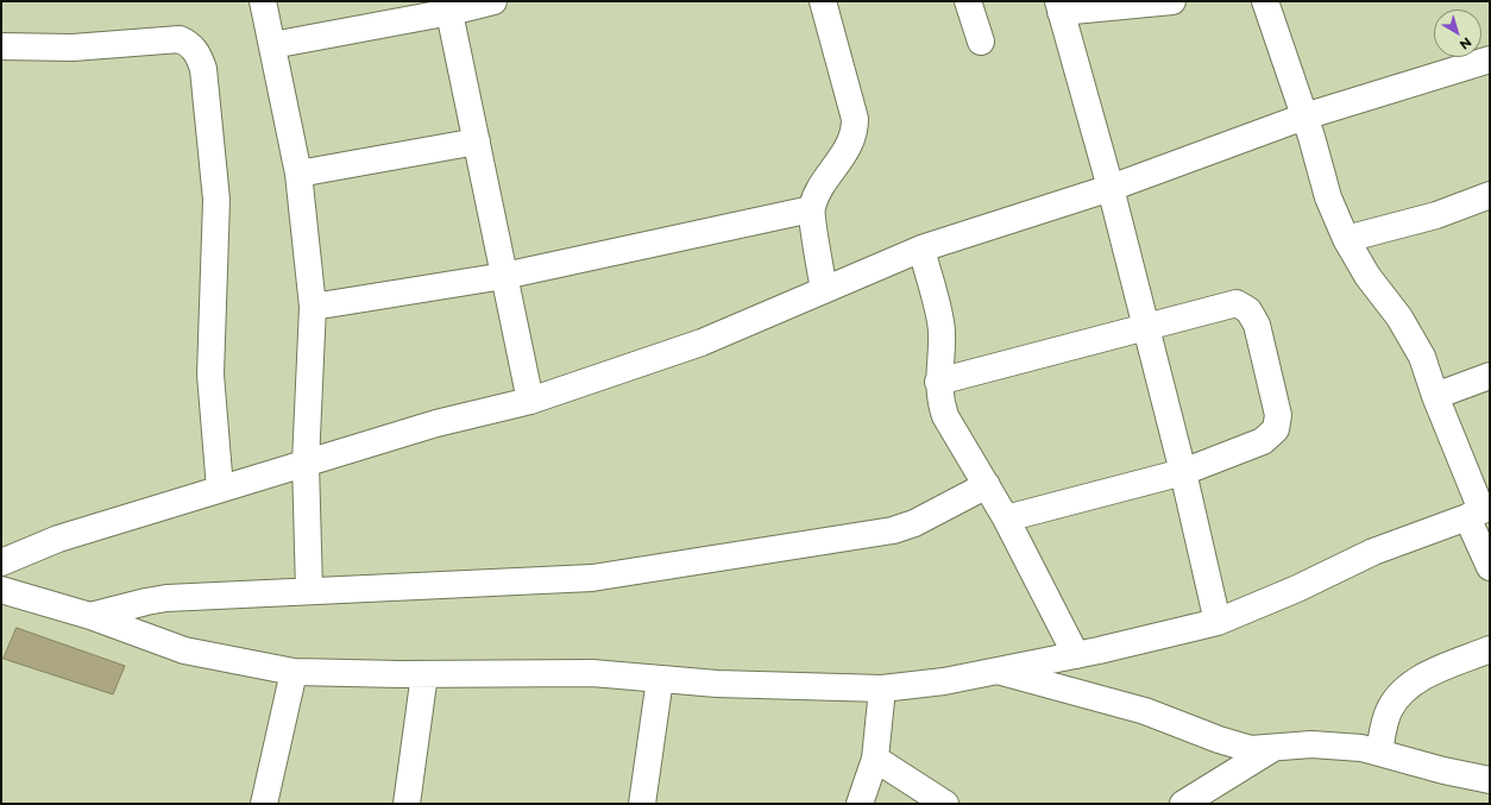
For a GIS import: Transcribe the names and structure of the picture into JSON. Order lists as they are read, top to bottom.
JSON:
{
  "north": "bottom right"
}
